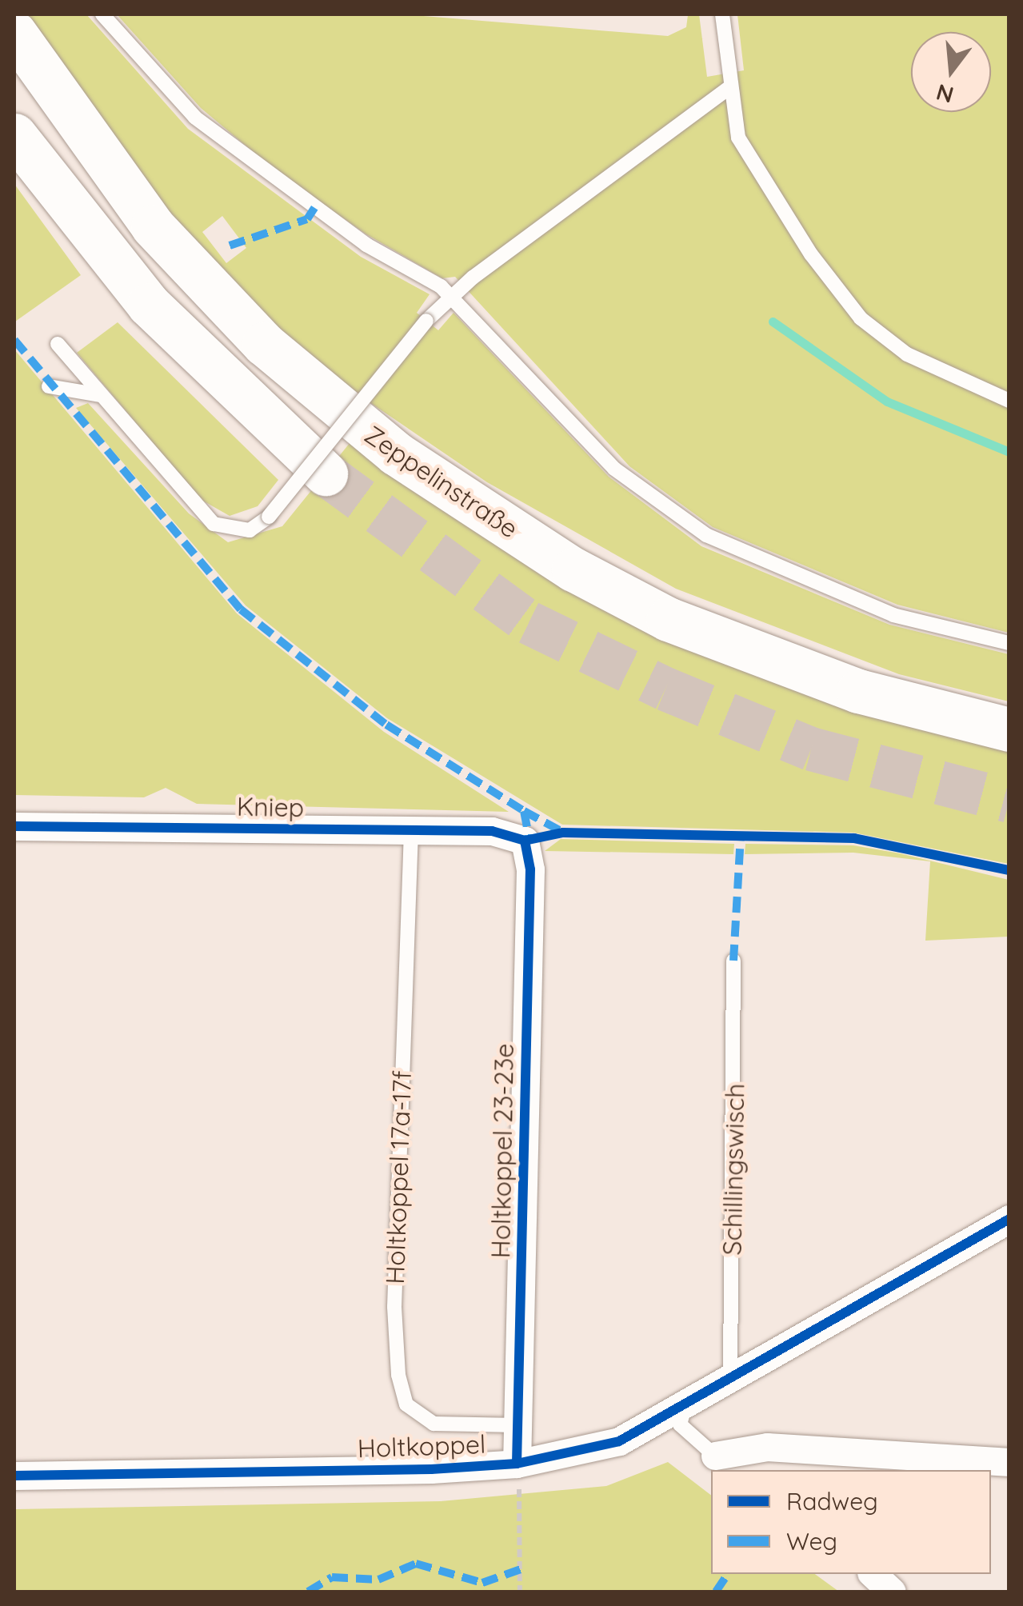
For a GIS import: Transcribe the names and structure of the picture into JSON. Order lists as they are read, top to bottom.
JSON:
{
  "streets": {
    "highway": ["Zeppelinstraße"],
    "street": ["Kniep", "Holtkoppel 23-23e", "Holtkoppel"],
    "lane": ["Schillingswisch", "Holtkoppel 17a-17f"]
  },
  "crossings": [
    ["Kniep", "Holtkoppel 23-23e"],
    ["Kniep", "Holtkoppel 17a-17f"],
    ["Holtkoppel 23-23e", "Holtkoppel 17a-17f"],
    ["Holtkoppel 23-23e", "Holtkoppel"],
    ["Schillingswisch", "Holtkoppel"]
  ],
  "legend": ["Radweg", "Weg"],
  "north": "bottom"
}
